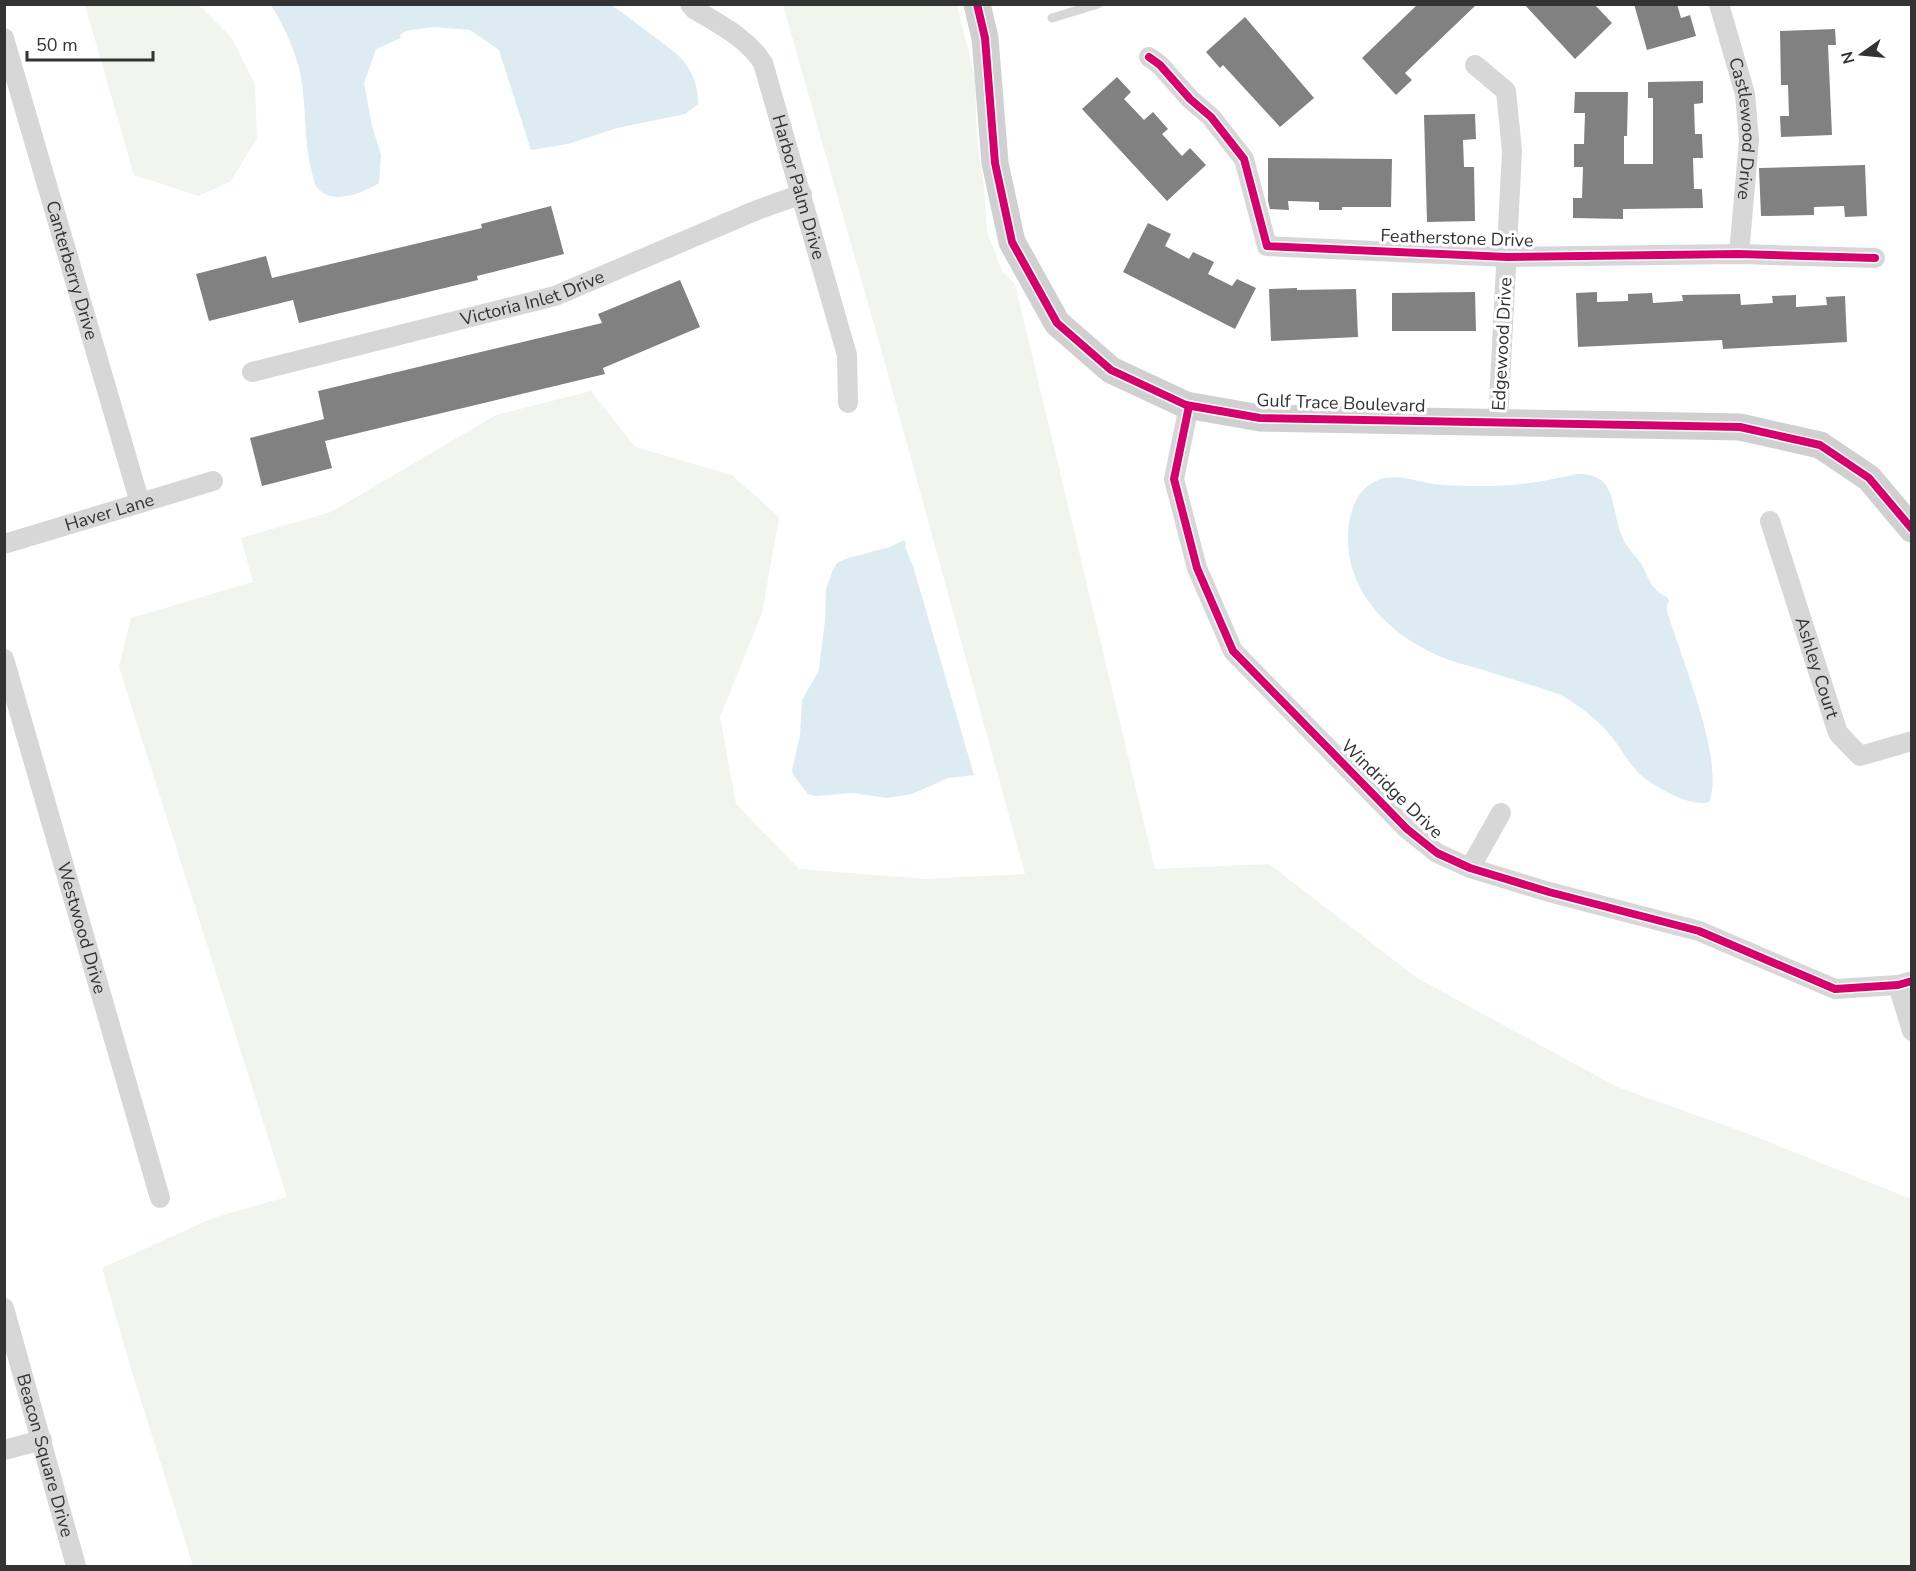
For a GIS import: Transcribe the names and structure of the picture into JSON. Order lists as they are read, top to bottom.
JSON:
{
  "streets": {
    "street": [
      "Castlewood Drive",
      "Harbor Palm Drive",
      "Featherstone Drive",
      "Canterberry Drive",
      "Victoria Inlet Drive",
      "Edgewood Drive",
      "Gulf Trace Boulevard",
      "Haver Lane",
      "Ashley Court",
      "Windridge Drive",
      "Westwood Drive",
      "Beacon Square Drive"
    ]
  },
  "crossings": [
    ["Castlewood Drive", "Featherstone Drive"],
    ["Harbor Palm Drive", "Victoria Inlet Drive"],
    ["Featherstone Drive", "Edgewood Drive"],
    ["Canterberry Drive", "Haver Lane"],
    ["Edgewood Drive", "Gulf Trace Boulevard"],
    ["Gulf Trace Boulevard", "Windridge Drive"]
  ],
  "scale_bar": "50 m",
  "north": "left"
}
